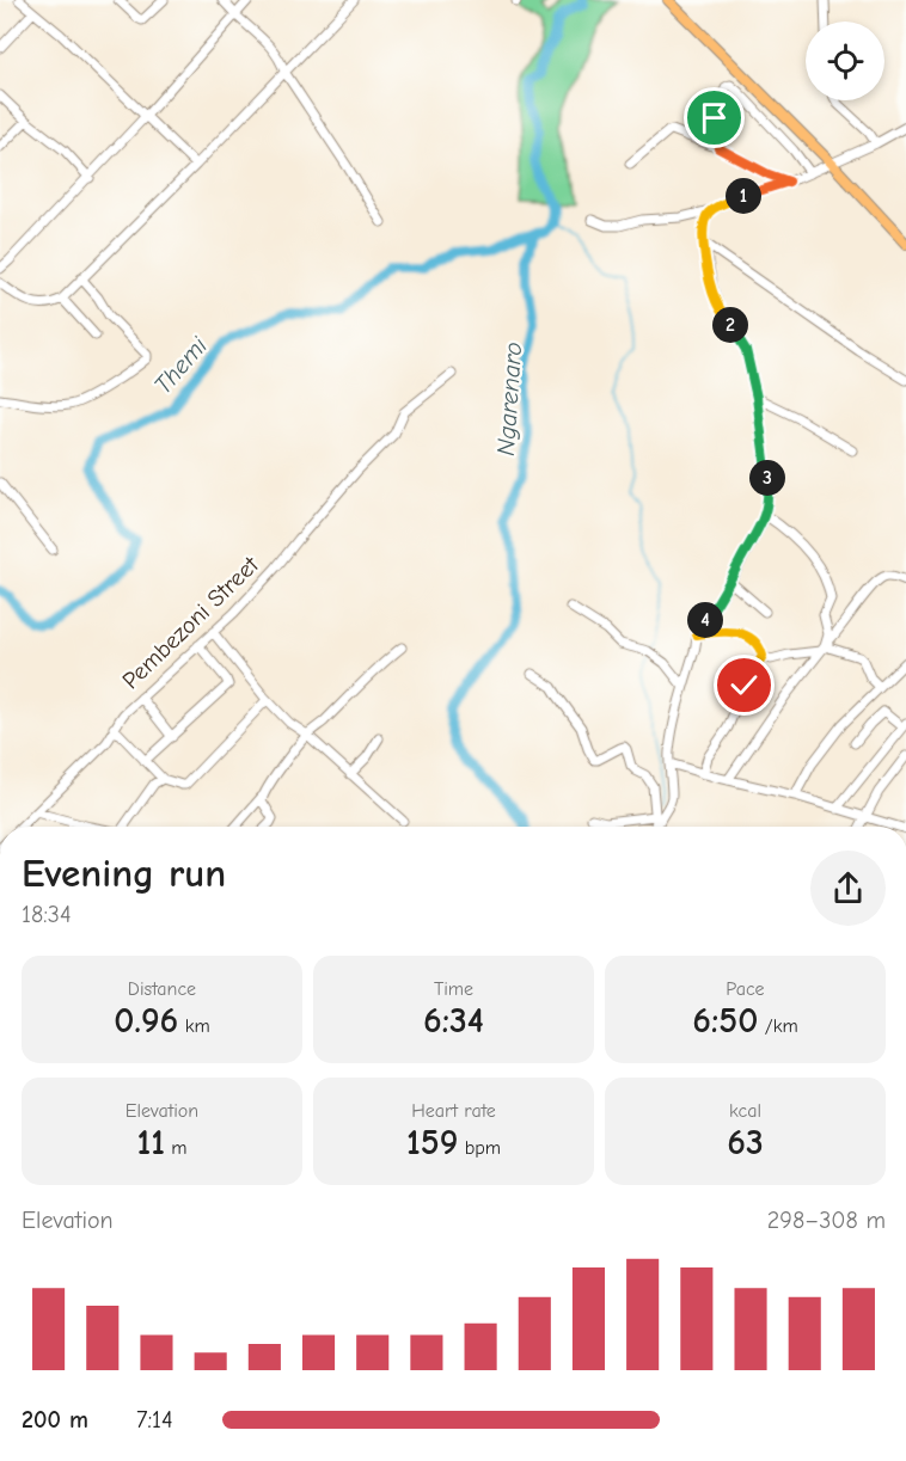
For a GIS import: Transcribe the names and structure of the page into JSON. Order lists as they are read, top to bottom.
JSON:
{
  "streets": {
    "street": ["Pembezoni Street"]
  },
  "water": ["Themi", "Ngarenaro"],
  "page": {
    "pins": [
      "1",
      "2",
      "3",
      "4"
    ],
    "heading": ["Evening run", "18:34"],
    "stats": [
      ["Distance", "0.96 km"],
      ["Time", "6:34"],
      ["Pace", "6:50 /km"],
      ["Elevation", "11 m"],
      ["Heart rate", "159 bpm"],
      ["kcal", "63"]
    ],
    "chart": ["Elevation", "298–308 m"],
    "list": [
      {
        "name": "200 m",
        "note": "7:14"
      }
    ]
  }
}
